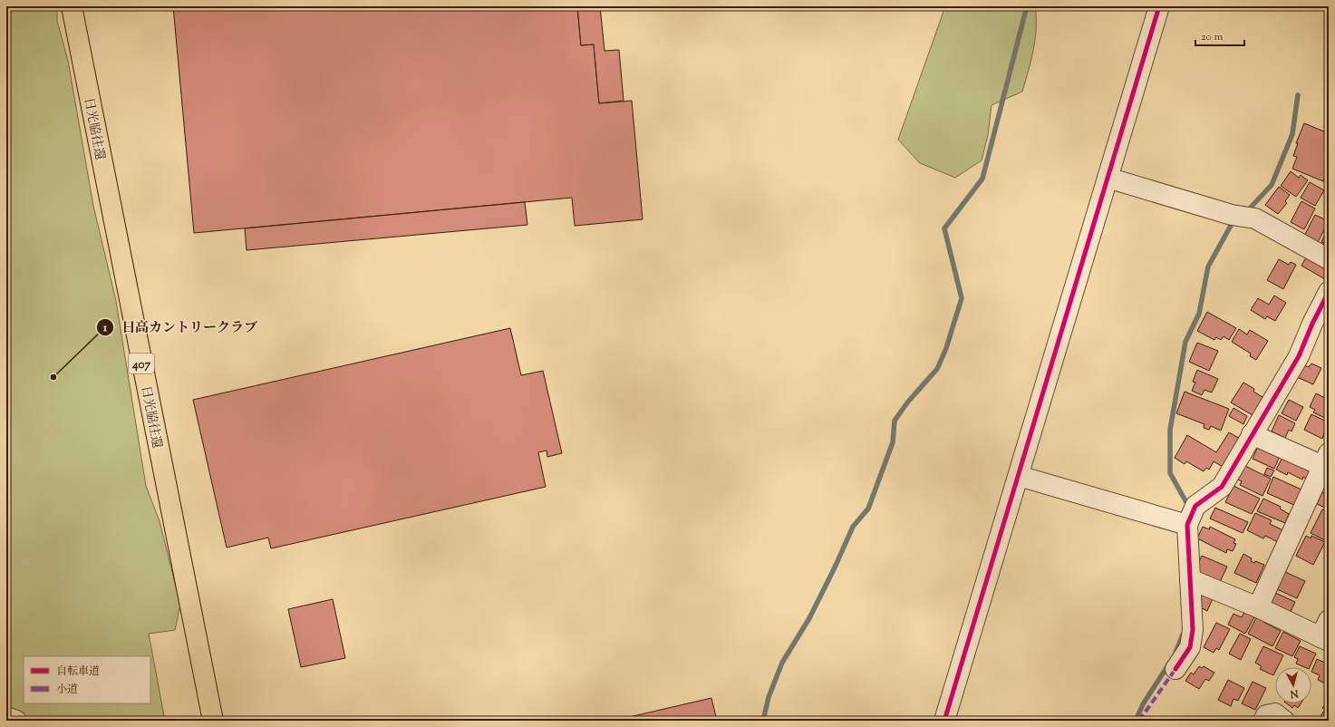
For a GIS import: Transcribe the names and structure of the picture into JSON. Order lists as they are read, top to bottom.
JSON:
{
  "streets": {
    "highway": ["日光脇往還", "407"]
  },
  "places": ["日高カントリークラブ"],
  "legend": ["自転車道", "小道"],
  "scale_bar": "20 m",
  "north": "bottom"
}
